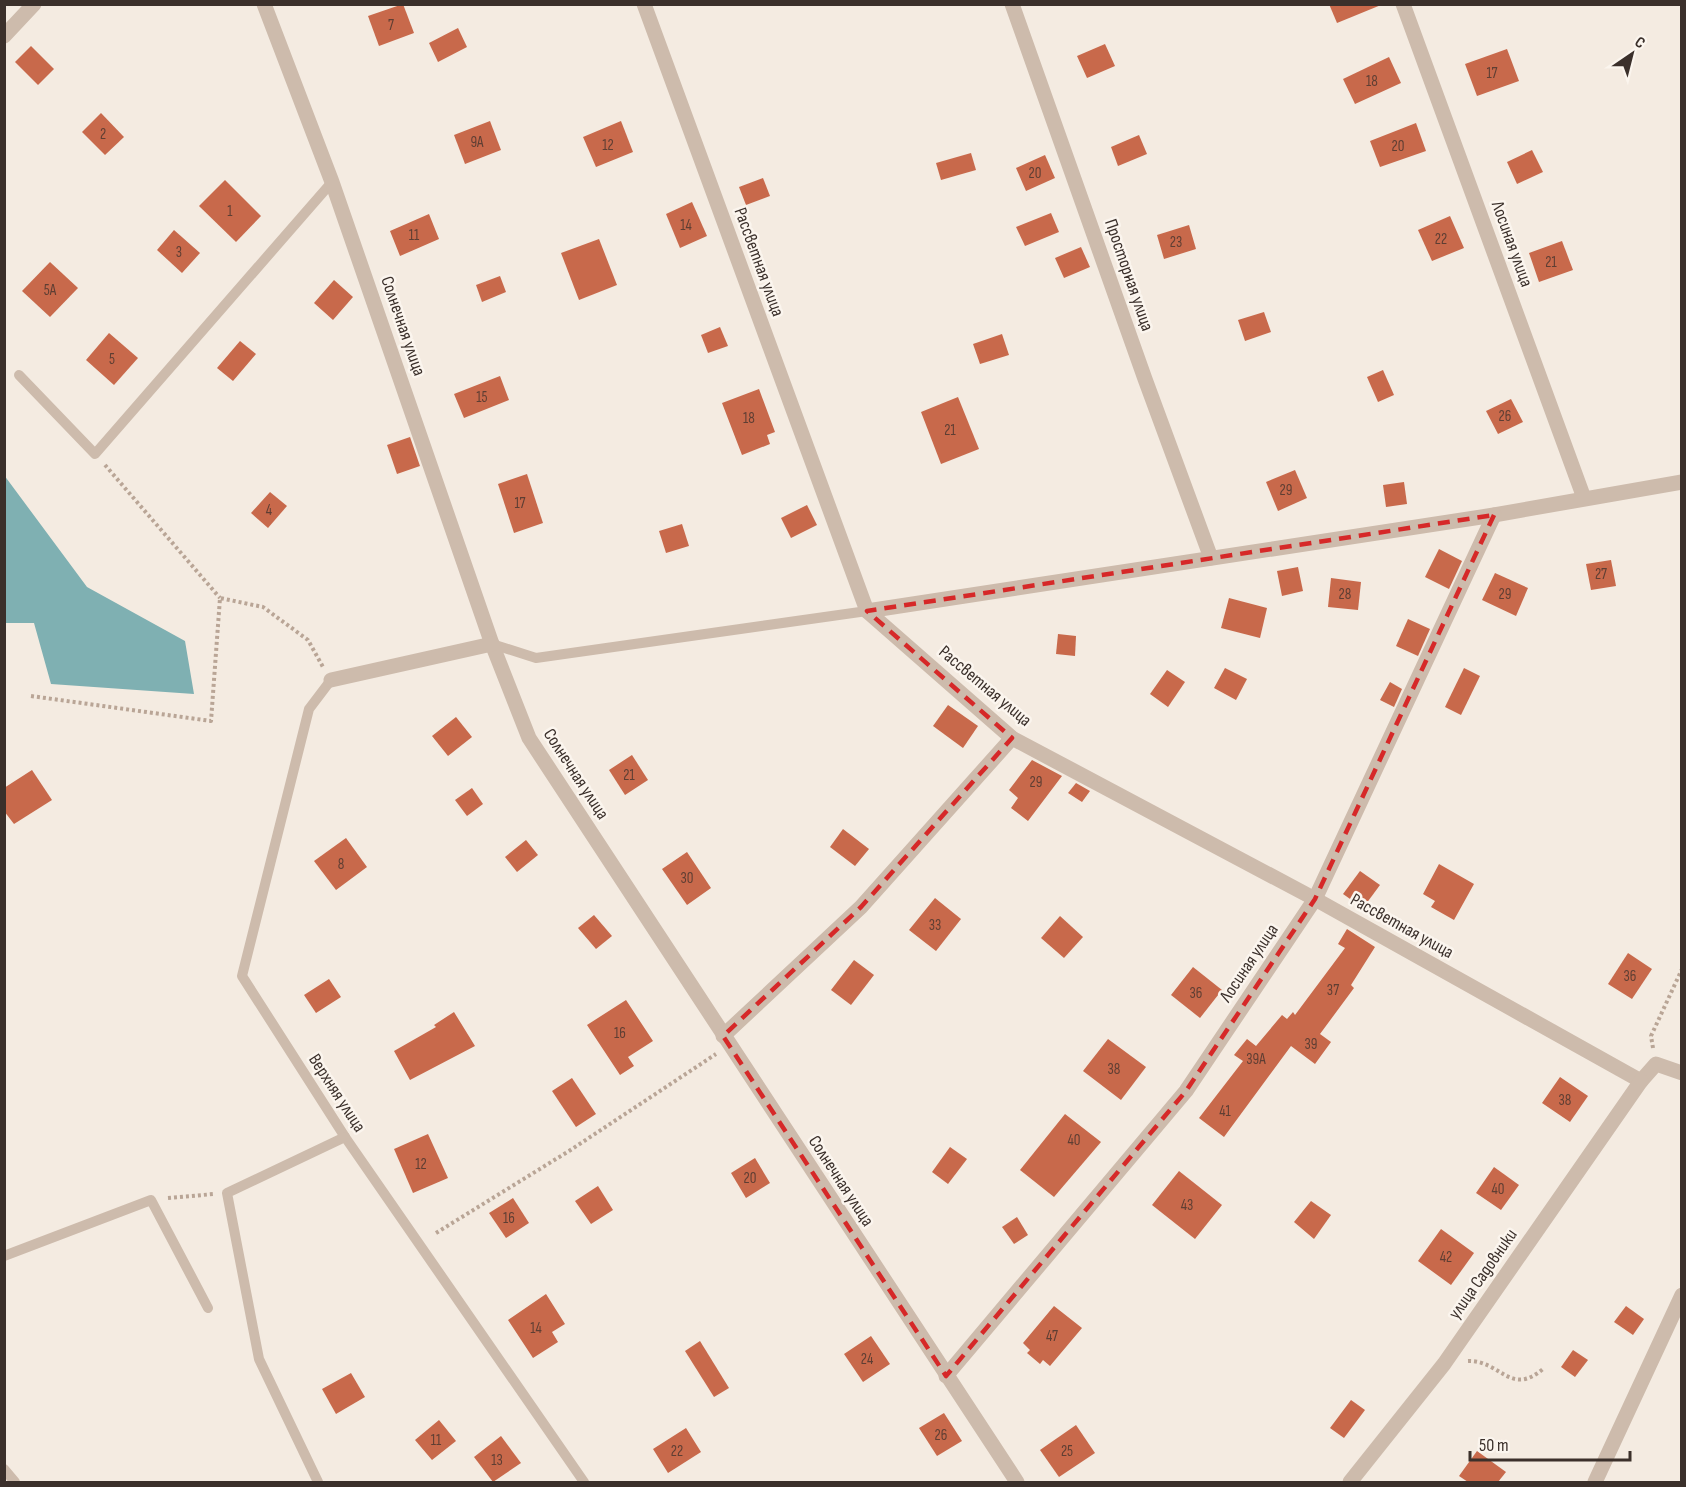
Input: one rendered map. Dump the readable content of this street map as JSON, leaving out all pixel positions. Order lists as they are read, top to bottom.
{
  "streets": {
    "street": [
      "Лосиная улица",
      "Рассветная улица",
      "Просторная улица",
      "Солнечная улица",
      "улица Садовники"
    ],
    "lane": ["Верхняя улица"]
  },
  "crossings": [
    ["Лосиная улица", "Рассветная улица"],
    ["Лосиная улица", "Солнечная улица"],
    ["Рассветная улица", "улица Садовники"]
  ],
  "house_numbers": [
    "7",
    "17",
    "18",
    "2",
    "9А",
    "12",
    "20",
    "20",
    "1",
    "14",
    "11",
    "22",
    "23",
    "3",
    "21",
    "5А",
    "5",
    "15",
    "26",
    "18",
    "21",
    "29",
    "17",
    "4",
    "27",
    "28",
    "29",
    "21",
    "29",
    "8",
    "30",
    "33",
    "36",
    "37",
    "36",
    "16",
    "39",
    "39А",
    "38",
    "38",
    "41",
    "40",
    "12",
    "20",
    "40",
    "43",
    "16",
    "42",
    "14",
    "47",
    "24",
    "26",
    "11",
    "22",
    "25",
    "13"
  ],
  "scale_bar": "50 m",
  "north": "top right"
}
